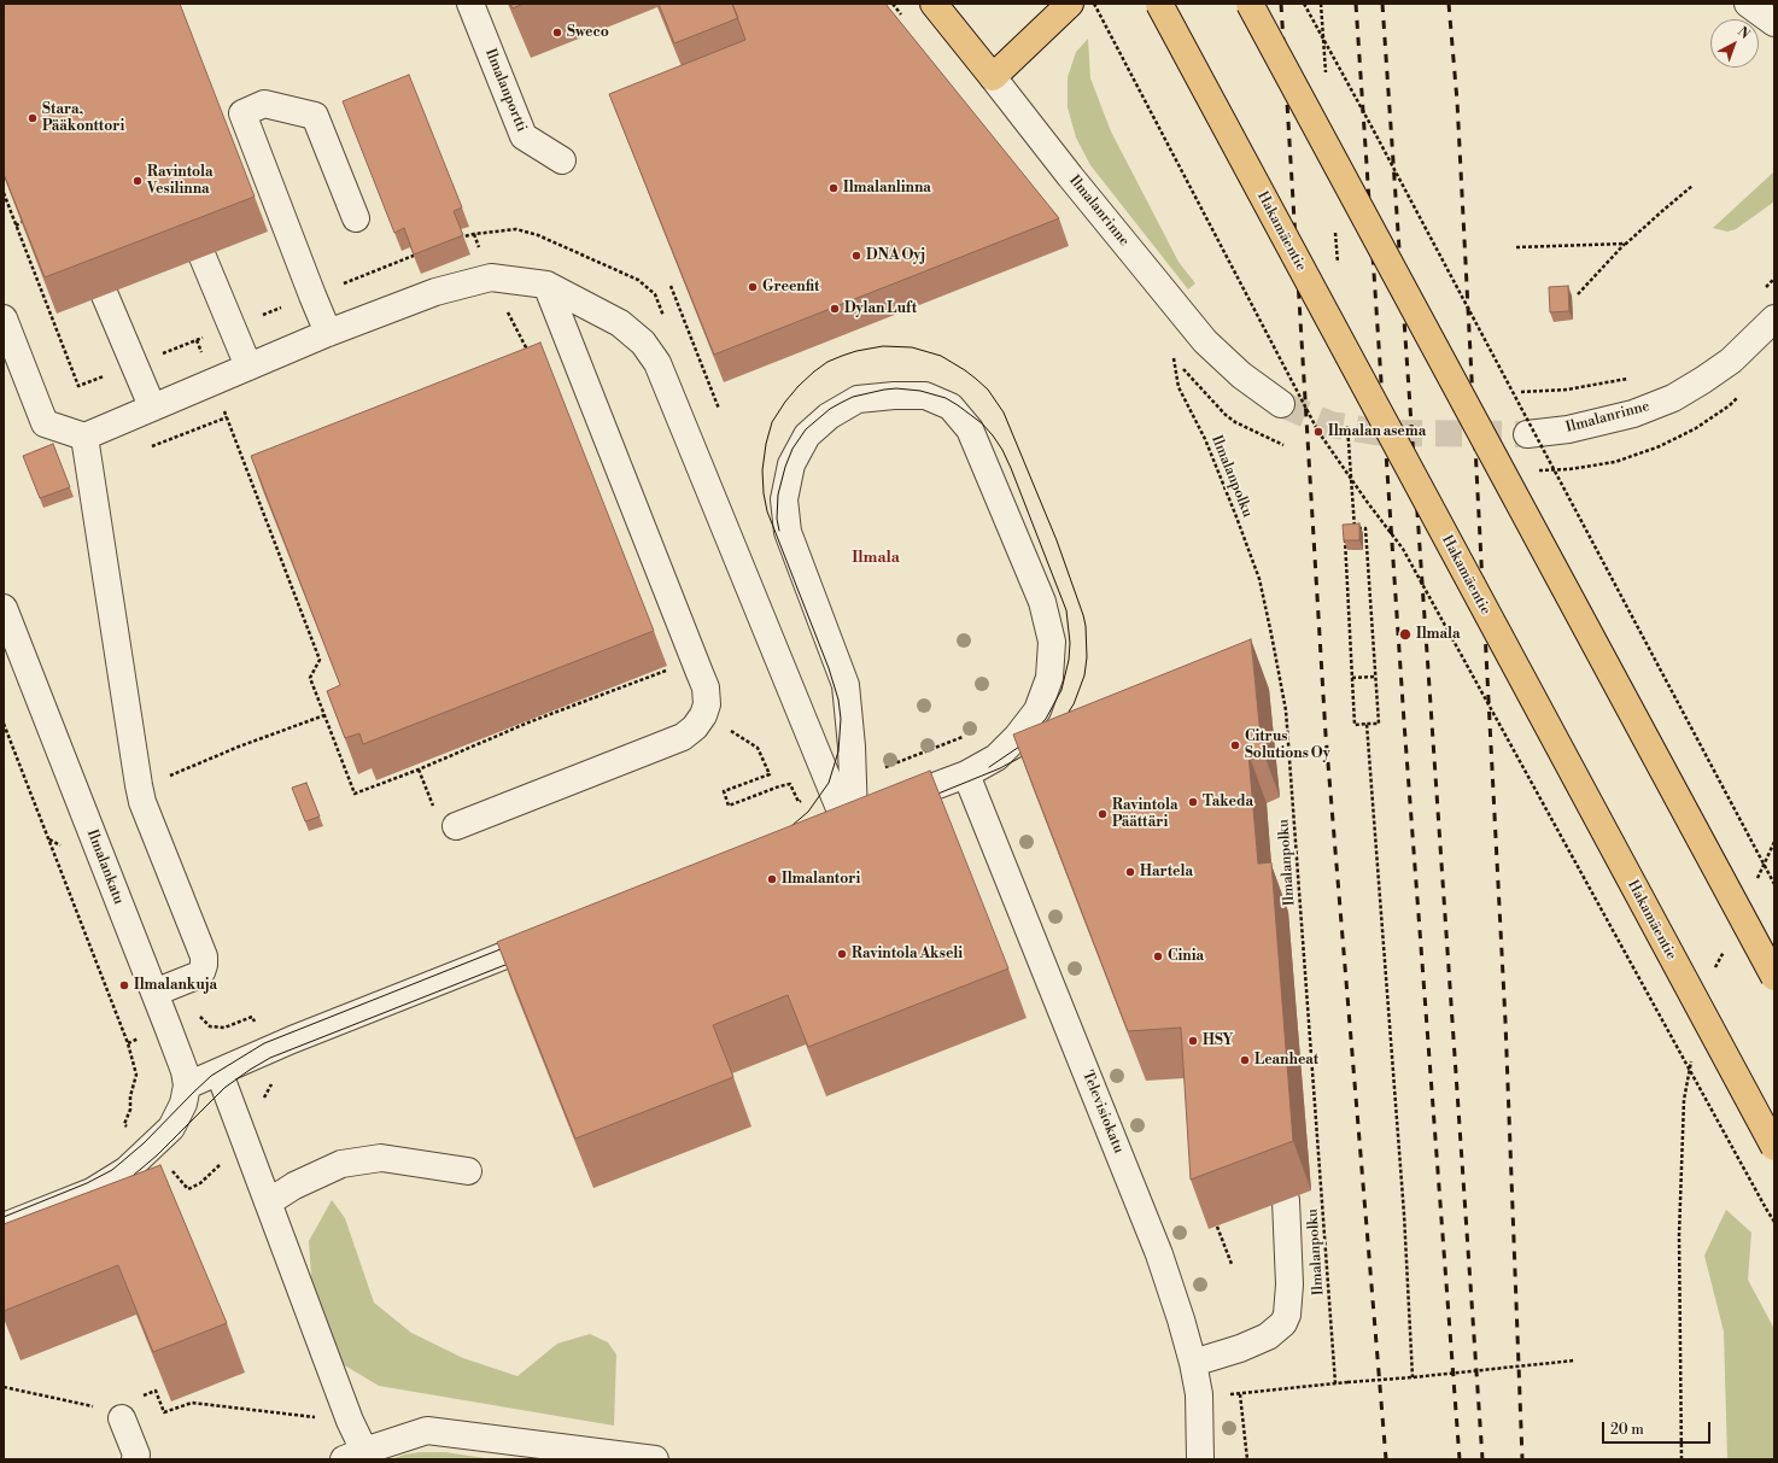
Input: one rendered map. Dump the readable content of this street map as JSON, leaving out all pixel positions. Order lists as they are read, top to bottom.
{
  "streets": {
    "main road": ["Ilmalanrinne", "Hakamäentie"],
    "street": ["Ilmalanportti", "Ilmalankatu", "Televisiokatu"],
    "path": ["Ilmalanpolku"]
  },
  "districts": ["Ilmala"],
  "places": [
    "Sweco",
    "Stara, Pääkonttori",
    "Ravintola Vesilinna",
    "Ilmalanlinna",
    "DNA Oyj",
    "Greenfit",
    "Dylan Luft",
    "Ilmalan asema",
    "Ilmala",
    "Citrus Solutions Oy",
    "Takeda",
    "Ravintola Päättäri",
    "Hartela",
    "Ilmalantori",
    "Ravintola Akseli",
    "Cinia",
    "Ilmalankuja",
    "HSY",
    "Leanheat"
  ],
  "scale_bar": "20 m",
  "north": "top right"
}
